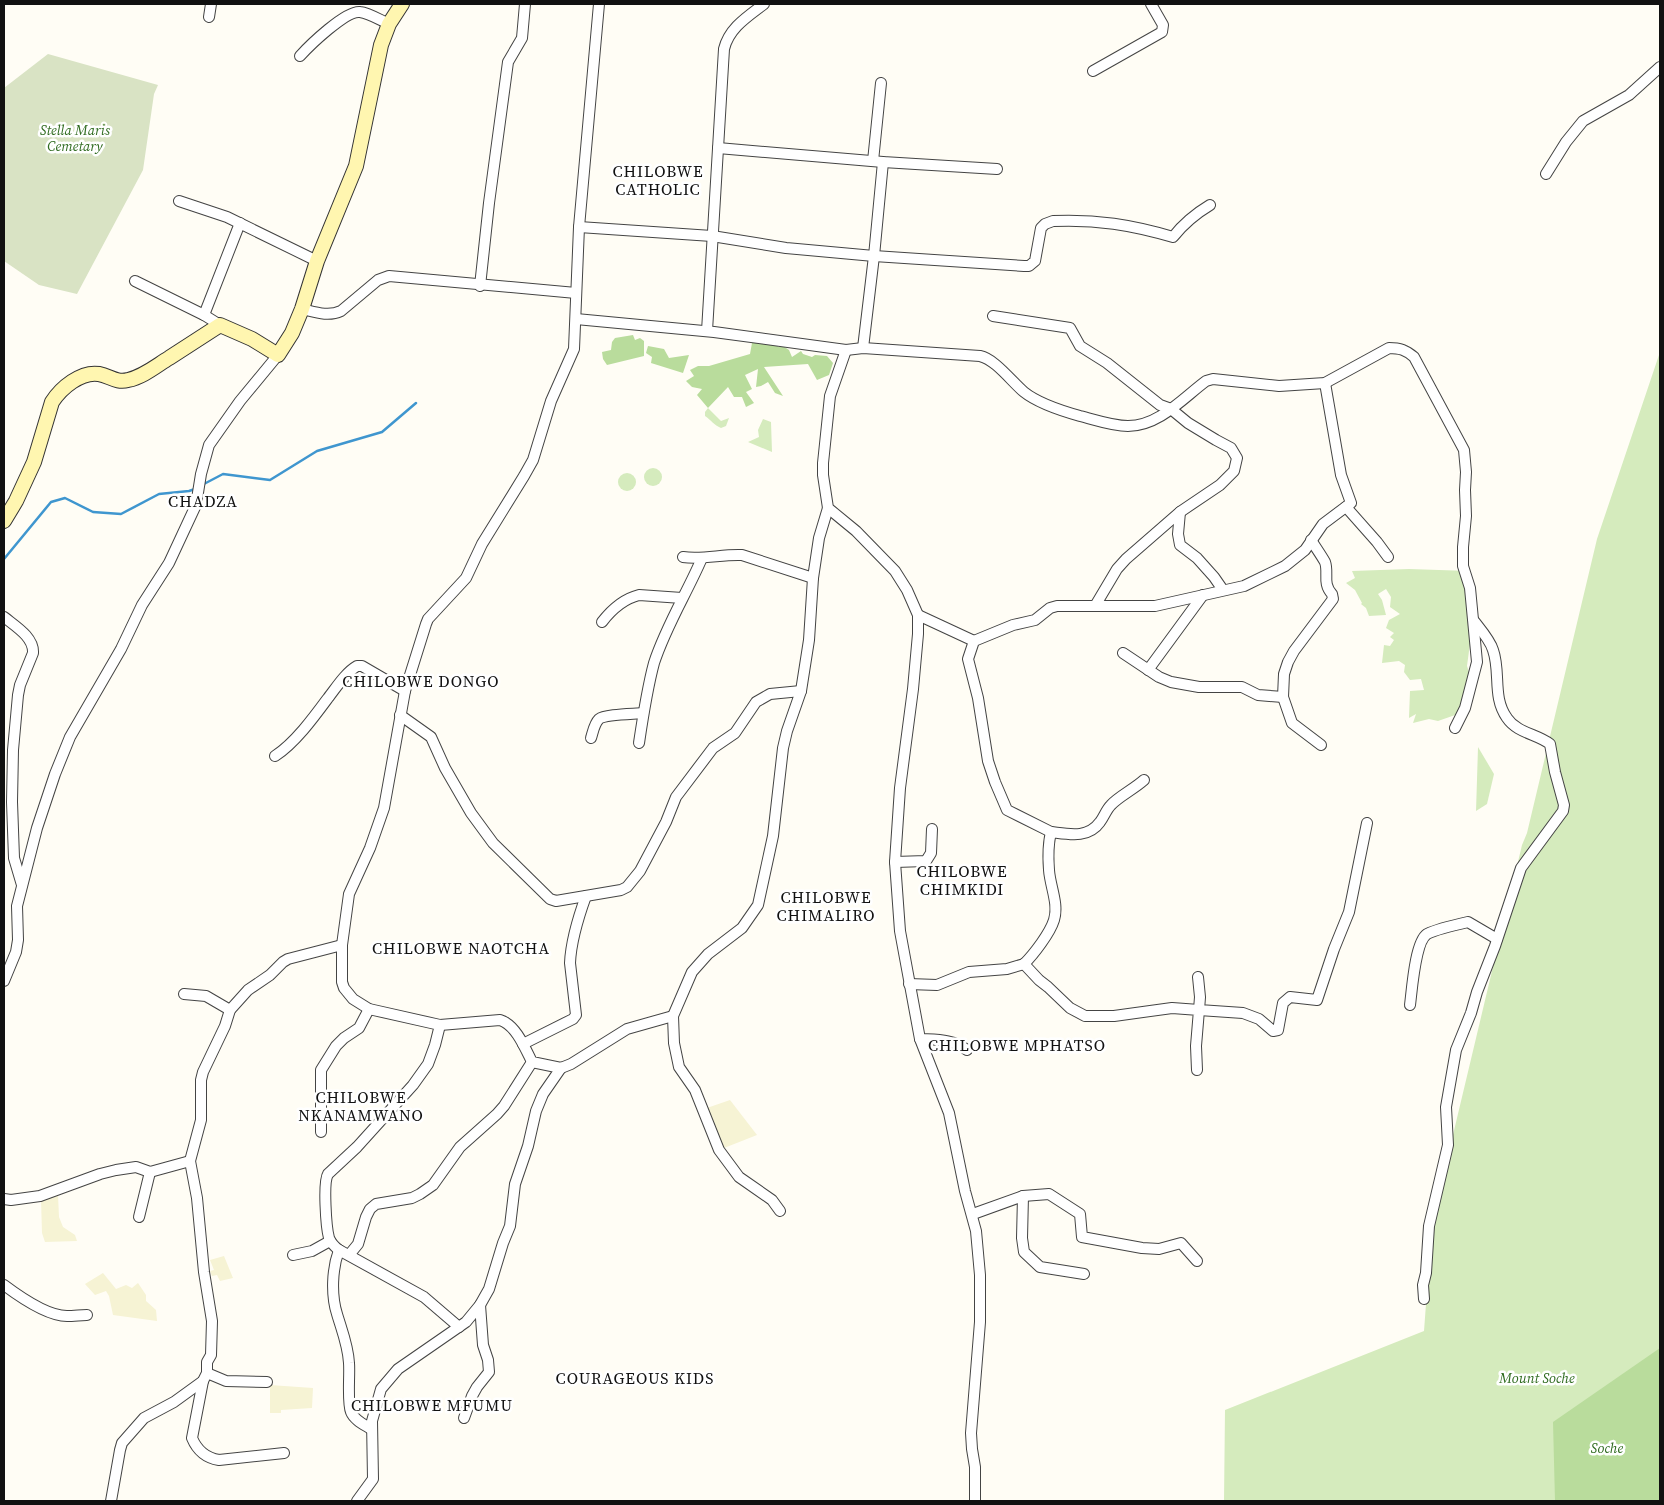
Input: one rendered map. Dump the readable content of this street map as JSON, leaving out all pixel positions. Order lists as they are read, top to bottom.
{
  "districts": [
    "CHILOBWE CATHOLIC",
    "CHADZA",
    "CHILOBWE DONGO",
    "CHILOBWE CHIMKIDI",
    "CHILOBWE CHIMALIRO",
    "CHILOBWE NAOTCHA",
    "CHILOBWE MPHATSO",
    "CHILOBWE NKANAMWANO",
    "COURAGEOUS KIDS",
    "CHILOBWE MFUMU"
  ],
  "parks": ["Stella Maris Cemetary", "Mount Soche", "Soche"]
}
